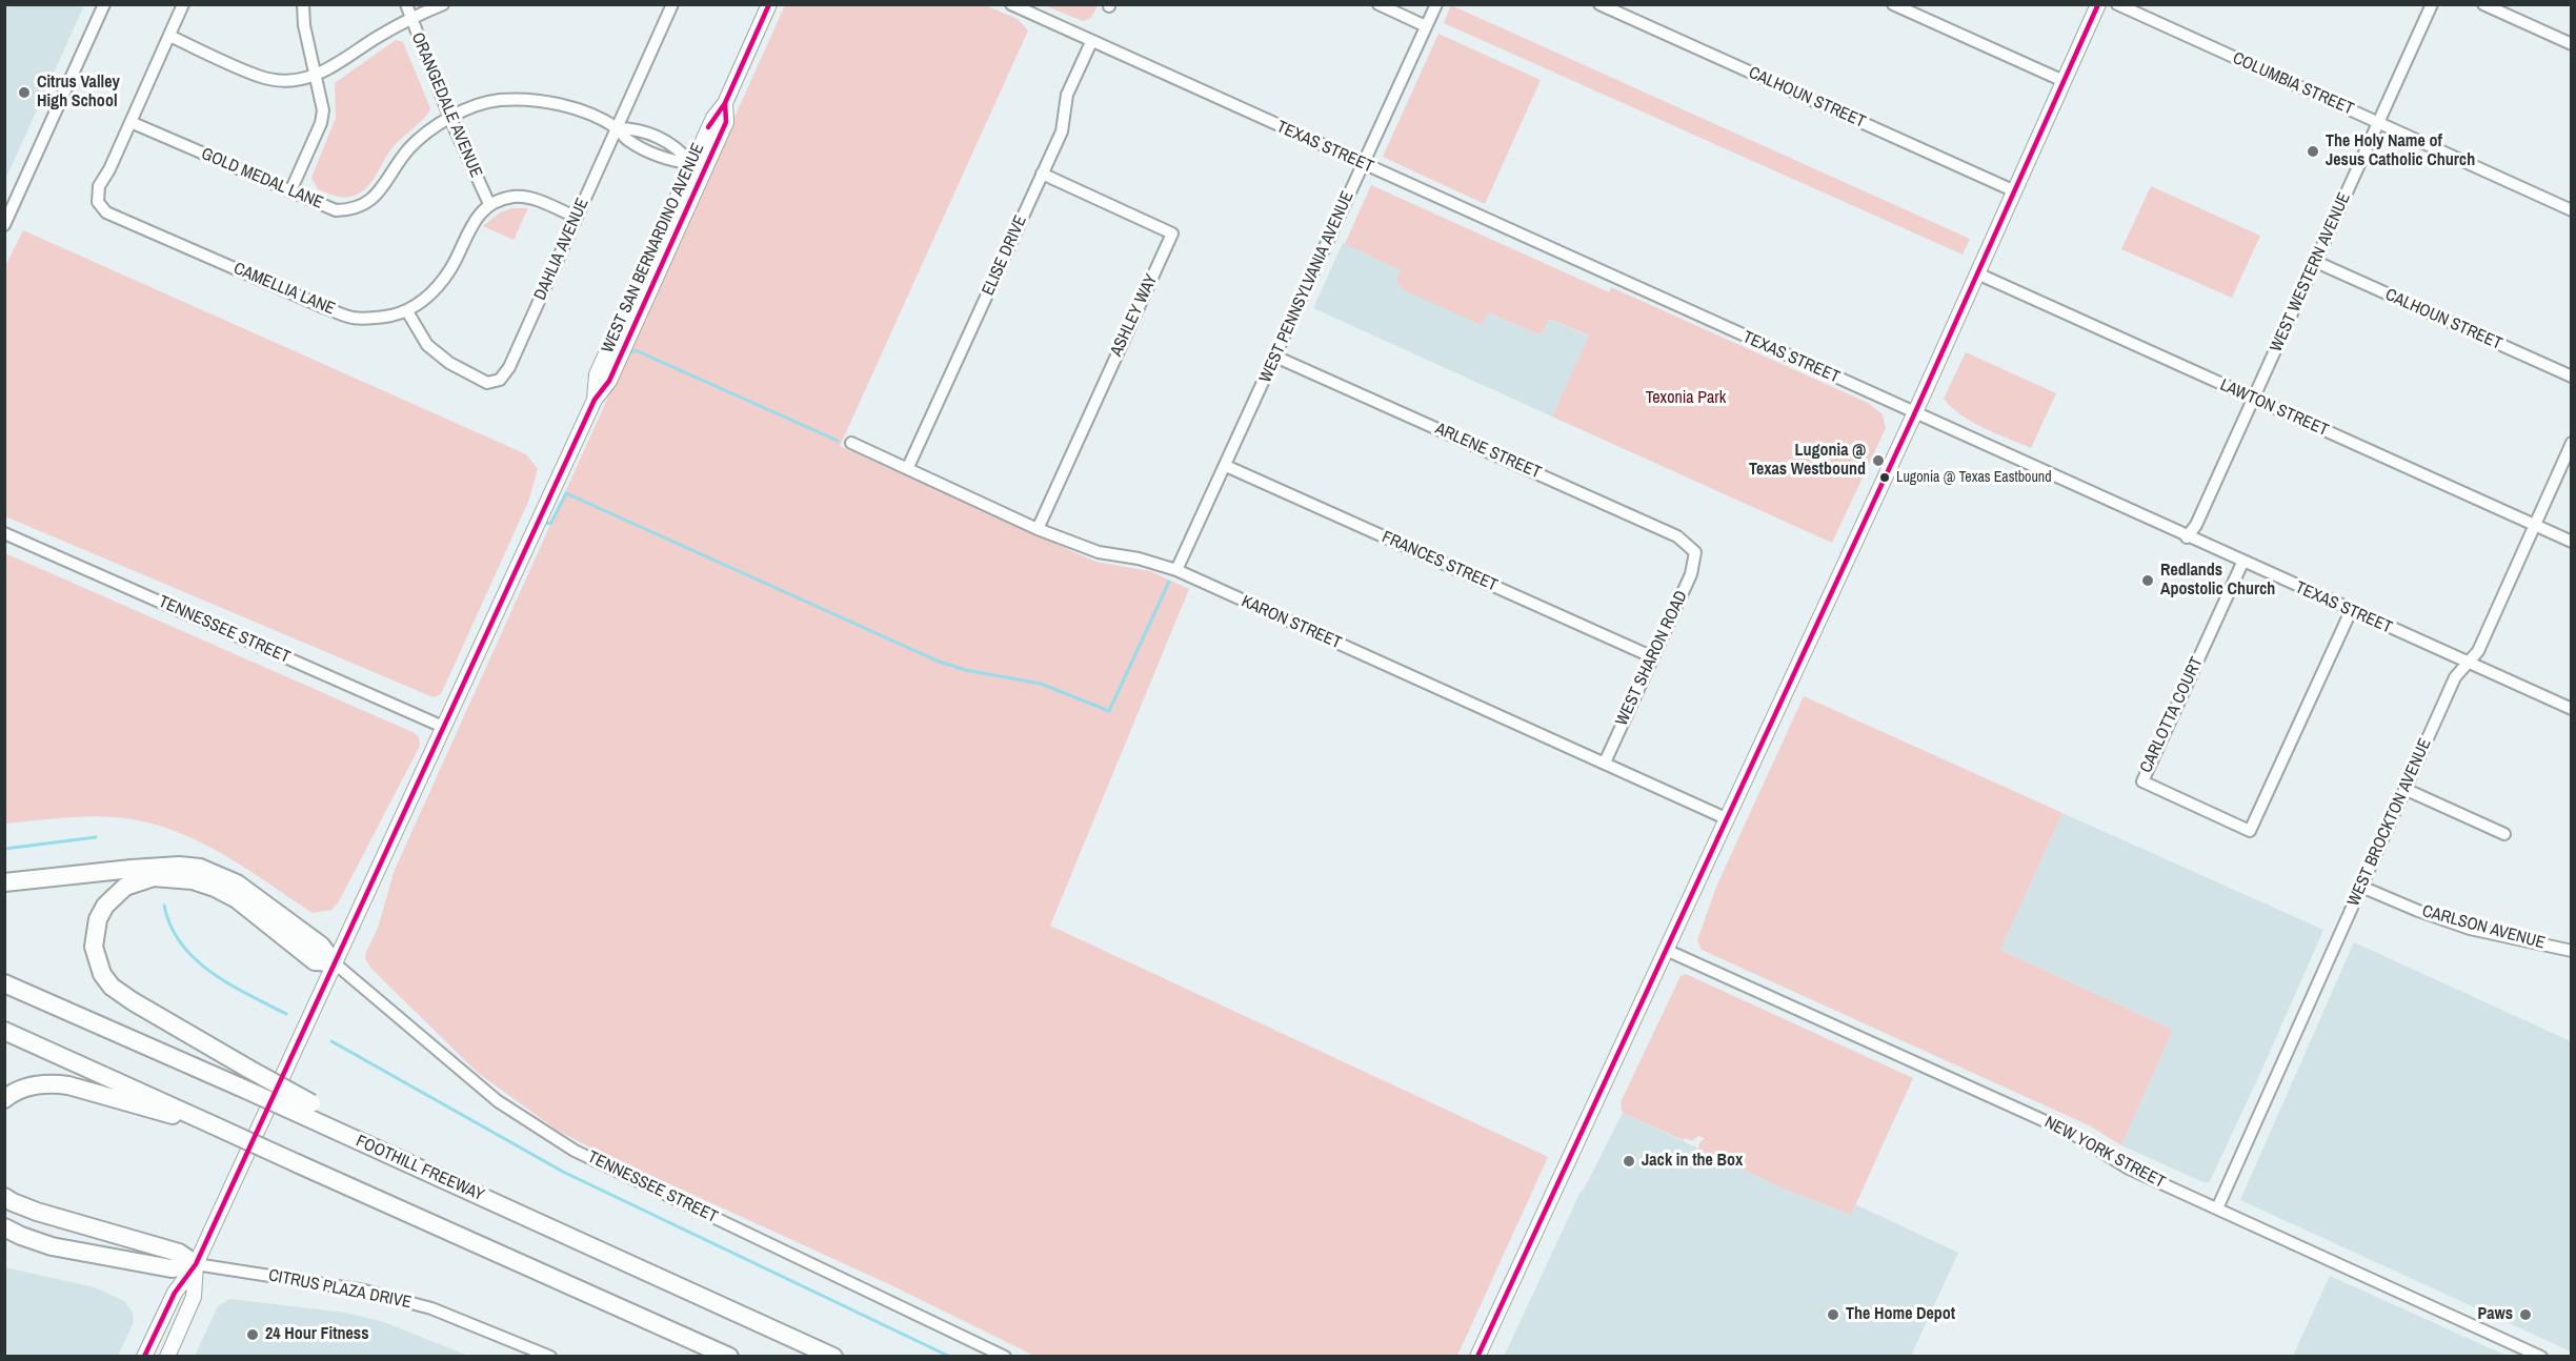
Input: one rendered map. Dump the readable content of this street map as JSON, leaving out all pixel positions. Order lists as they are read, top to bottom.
{
  "streets": {
    "highway": ["FOOTHILL FREEWAY"],
    "main road": ["WEST SAN BERNARDINO AVENUE"],
    "street": [
      "COLUMBIA STREET",
      "CALHOUN STREET",
      "ORANGEDALE AVENUE",
      "TEXAS STREET",
      "GOLD MEDAL LANE",
      "DAHLIA AVENUE",
      "ELISE DRIVE",
      "WEST WESTERN AVENUE",
      "WEST PENNSYLVANIA AVENUE",
      "CAMELLIA LANE",
      "ASHLEY WAY",
      "LAWTON STREET",
      "ARLENE STREET",
      "FRANCES STREET",
      "KARON STREET",
      "TENNESSEE STREET",
      "WEST SHARON ROAD",
      "CARLOTTA COURT",
      "WEST BROCKTON AVENUE",
      "CARLSON AVENUE",
      "NEW YORK STREET",
      "CITRUS PLAZA DRIVE"
    ]
  },
  "crossings": [
    ["COLUMBIA STREET", "WEST WESTERN AVENUE"],
    ["CALHOUN STREET", "WEST WESTERN AVENUE"],
    ["ORANGEDALE AVENUE", "GOLD MEDAL LANE"],
    ["ORANGEDALE AVENUE", "CAMELLIA LANE"],
    ["TEXAS STREET", "ELISE DRIVE"],
    ["TEXAS STREET", "WEST WESTERN AVENUE"],
    ["TEXAS STREET", "WEST PENNSYLVANIA AVENUE"],
    ["TEXAS STREET", "CARLOTTA COURT"],
    ["TEXAS STREET", "WEST BROCKTON AVENUE"],
    ["GOLD MEDAL LANE", "WEST SAN BERNARDINO AVENUE"],
    ["GOLD MEDAL LANE", "DAHLIA AVENUE"],
    ["GOLD MEDAL LANE", "CAMELLIA LANE"],
    ["WEST SAN BERNARDINO AVENUE", "TENNESSEE STREET"],
    ["WEST SAN BERNARDINO AVENUE", "CITRUS PLAZA DRIVE"],
    ["DAHLIA AVENUE", "CAMELLIA LANE"],
    ["ELISE DRIVE", "ASHLEY WAY"],
    ["ELISE DRIVE", "KARON STREET"],
    ["WEST WESTERN AVENUE", "LAWTON STREET"],
    ["WEST PENNSYLVANIA AVENUE", "ARLENE STREET"],
    ["WEST PENNSYLVANIA AVENUE", "FRANCES STREET"],
    ["WEST PENNSYLVANIA AVENUE", "KARON STREET"],
    ["ASHLEY WAY", "KARON STREET"],
    ["LAWTON STREET", "WEST BROCKTON AVENUE"],
    ["ARLENE STREET", "WEST SHARON ROAD"],
    ["FRANCES STREET", "WEST SHARON ROAD"],
    ["KARON STREET", "WEST SHARON ROAD"],
    ["WEST BROCKTON AVENUE", "CARLSON AVENUE"],
    ["WEST BROCKTON AVENUE", "NEW YORK STREET"]
  ],
  "parks": ["Texonia Park"],
  "places": [
    "Citrus Valley High School",
    "The Holy Name of Jesus Catholic Church",
    "Lugonia @ Texas Westbound",
    "Lugonia @ Texas Eastbound",
    "Redlands Apostolic Church",
    "Jack in the Box",
    "The Home Depot",
    "Paws",
    "24 Hour Fitness"
  ]
}
